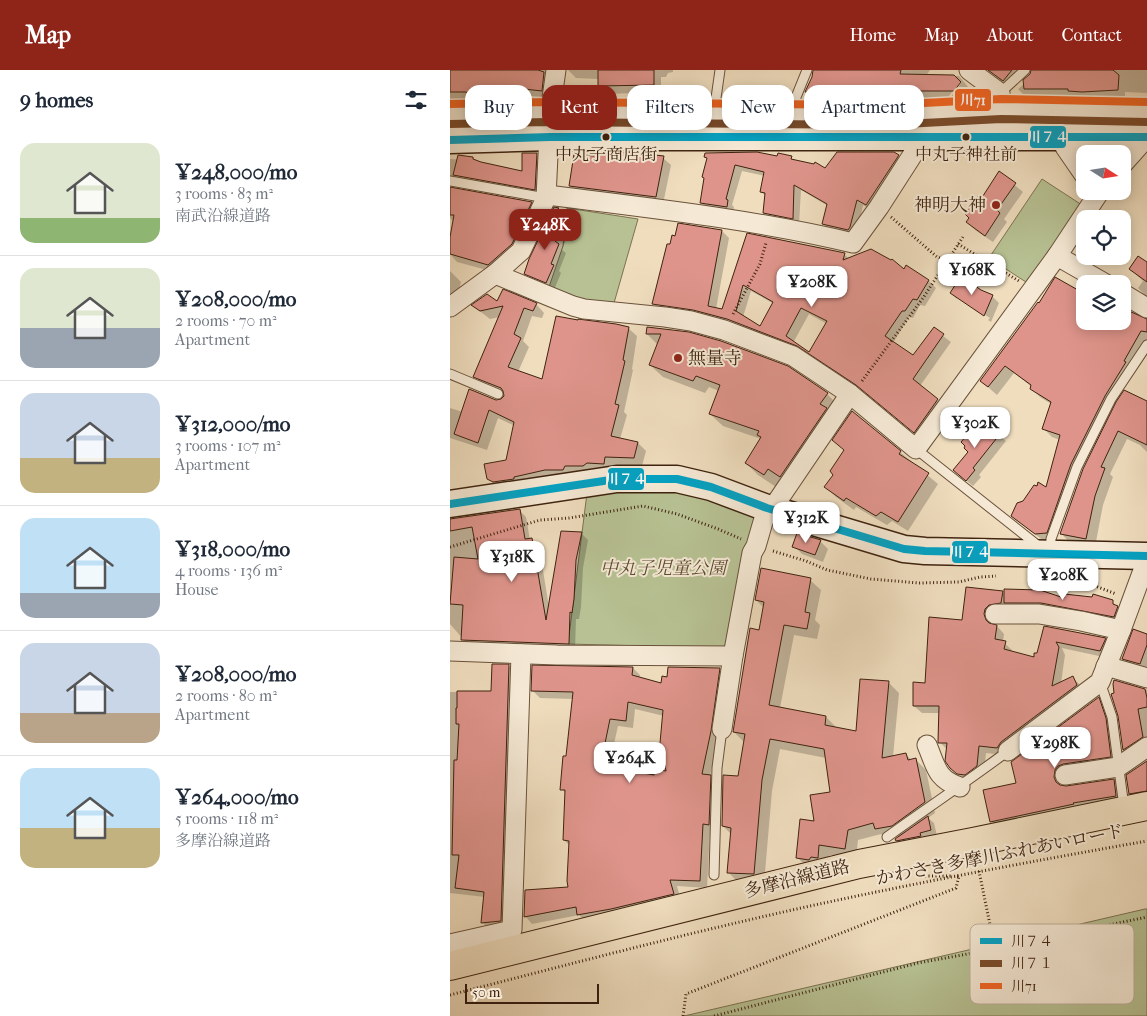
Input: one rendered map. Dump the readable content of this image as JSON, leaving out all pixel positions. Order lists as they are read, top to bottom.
{
  "streets": {
    "main road": ["多摩沿線道路"],
    "path": ["かわさき多摩川ふれあいロード"]
  },
  "parks": ["中丸子児童公園"],
  "places": [
    "中丸子商店街",
    "中丸子神社前",
    "神明大神",
    "無量寺"
  ],
  "lines": ["transit line 川71", "transit line 川７１", "transit line 川７４"],
  "legend": ["川７４", "川７１", "川71"],
  "scale_bar": "50 m",
  "north": "right",
  "page": {
    "header": "Map",
    "nav": [
      "Home",
      "Map",
      "About",
      "Contact"
    ],
    "heading": "9 homes",
    "chip": [
      "Buy",
      "Rent",
      "Filters",
      "New",
      "Apartment"
    ],
    "list": [
      {
        "name": "¥248,000/mo",
        "note": "3 rooms · 83 m² · 南武沿線道路"
      },
      {
        "name": "¥208,000/mo",
        "note": "2 rooms · 70 m² · Apartment"
      },
      {
        "name": "¥312,000/mo",
        "note": "3 rooms · 107 m² · Apartment"
      },
      {
        "name": "¥318,000/mo",
        "note": "4 rooms · 136 m² · House"
      },
      {
        "name": "¥208,000/mo",
        "note": "2 rooms · 80 m² · Apartment"
      },
      {
        "name": "¥264,000/mo",
        "note": "5 rooms · 118 m² · 多摩沿線道路"
      }
    ],
    "price": [
      "¥248K",
      "¥168K",
      "¥208K",
      "¥302K",
      "¥312K",
      "¥318K",
      "¥208K",
      "¥298K",
      "¥264K"
    ],
    "scale": "50 m"
  }
}
